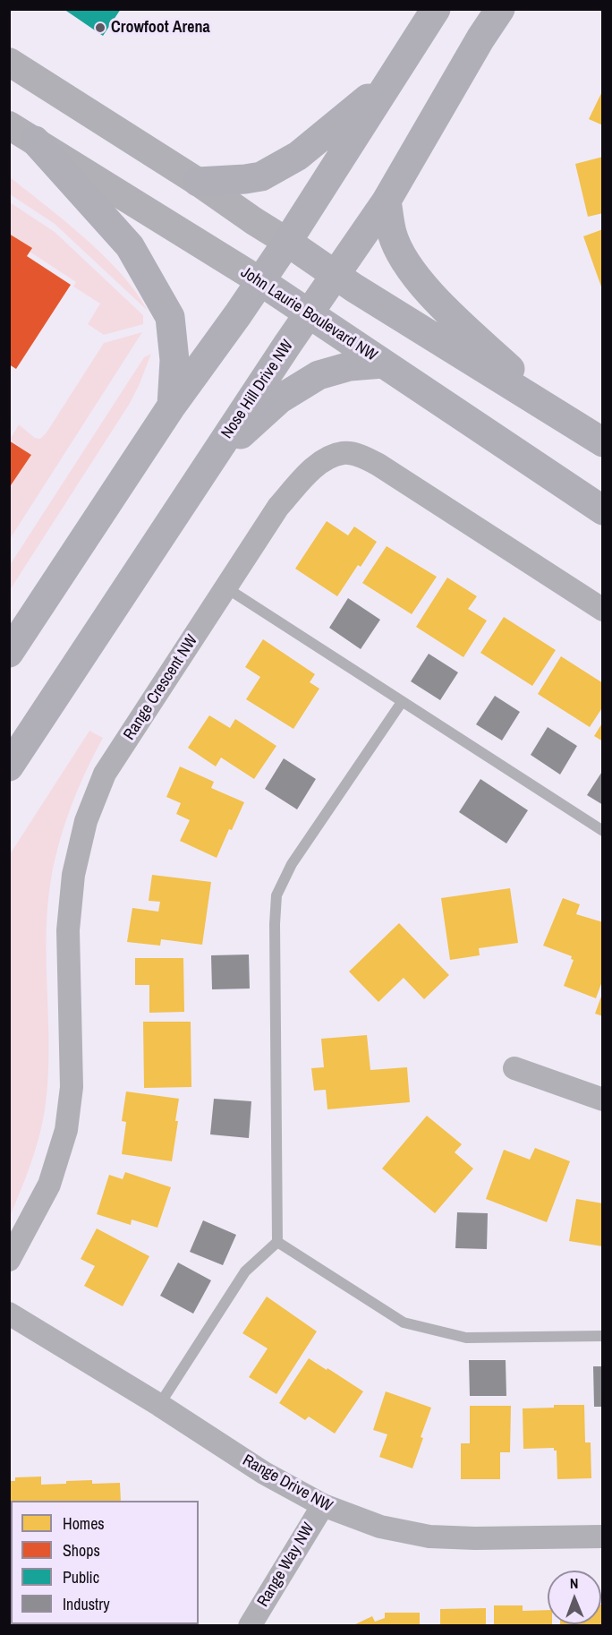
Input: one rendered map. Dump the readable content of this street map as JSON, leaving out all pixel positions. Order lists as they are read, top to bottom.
{
  "streets": {
    "main road": ["John Laurie Boulevard NW", "Nose Hill Drive NW"],
    "street": ["Range Crescent NW", "Range Drive NW", "Range Way NW"]
  },
  "crossings": [
    ["John Laurie Boulevard NW", "Nose Hill Drive NW"],
    ["Range Drive NW", "Range Way NW"]
  ],
  "places": ["Crowfoot Arena"],
  "legend": [
    "Homes",
    "Shops",
    "Public",
    "Industry"
  ],
  "north": "top"
}
